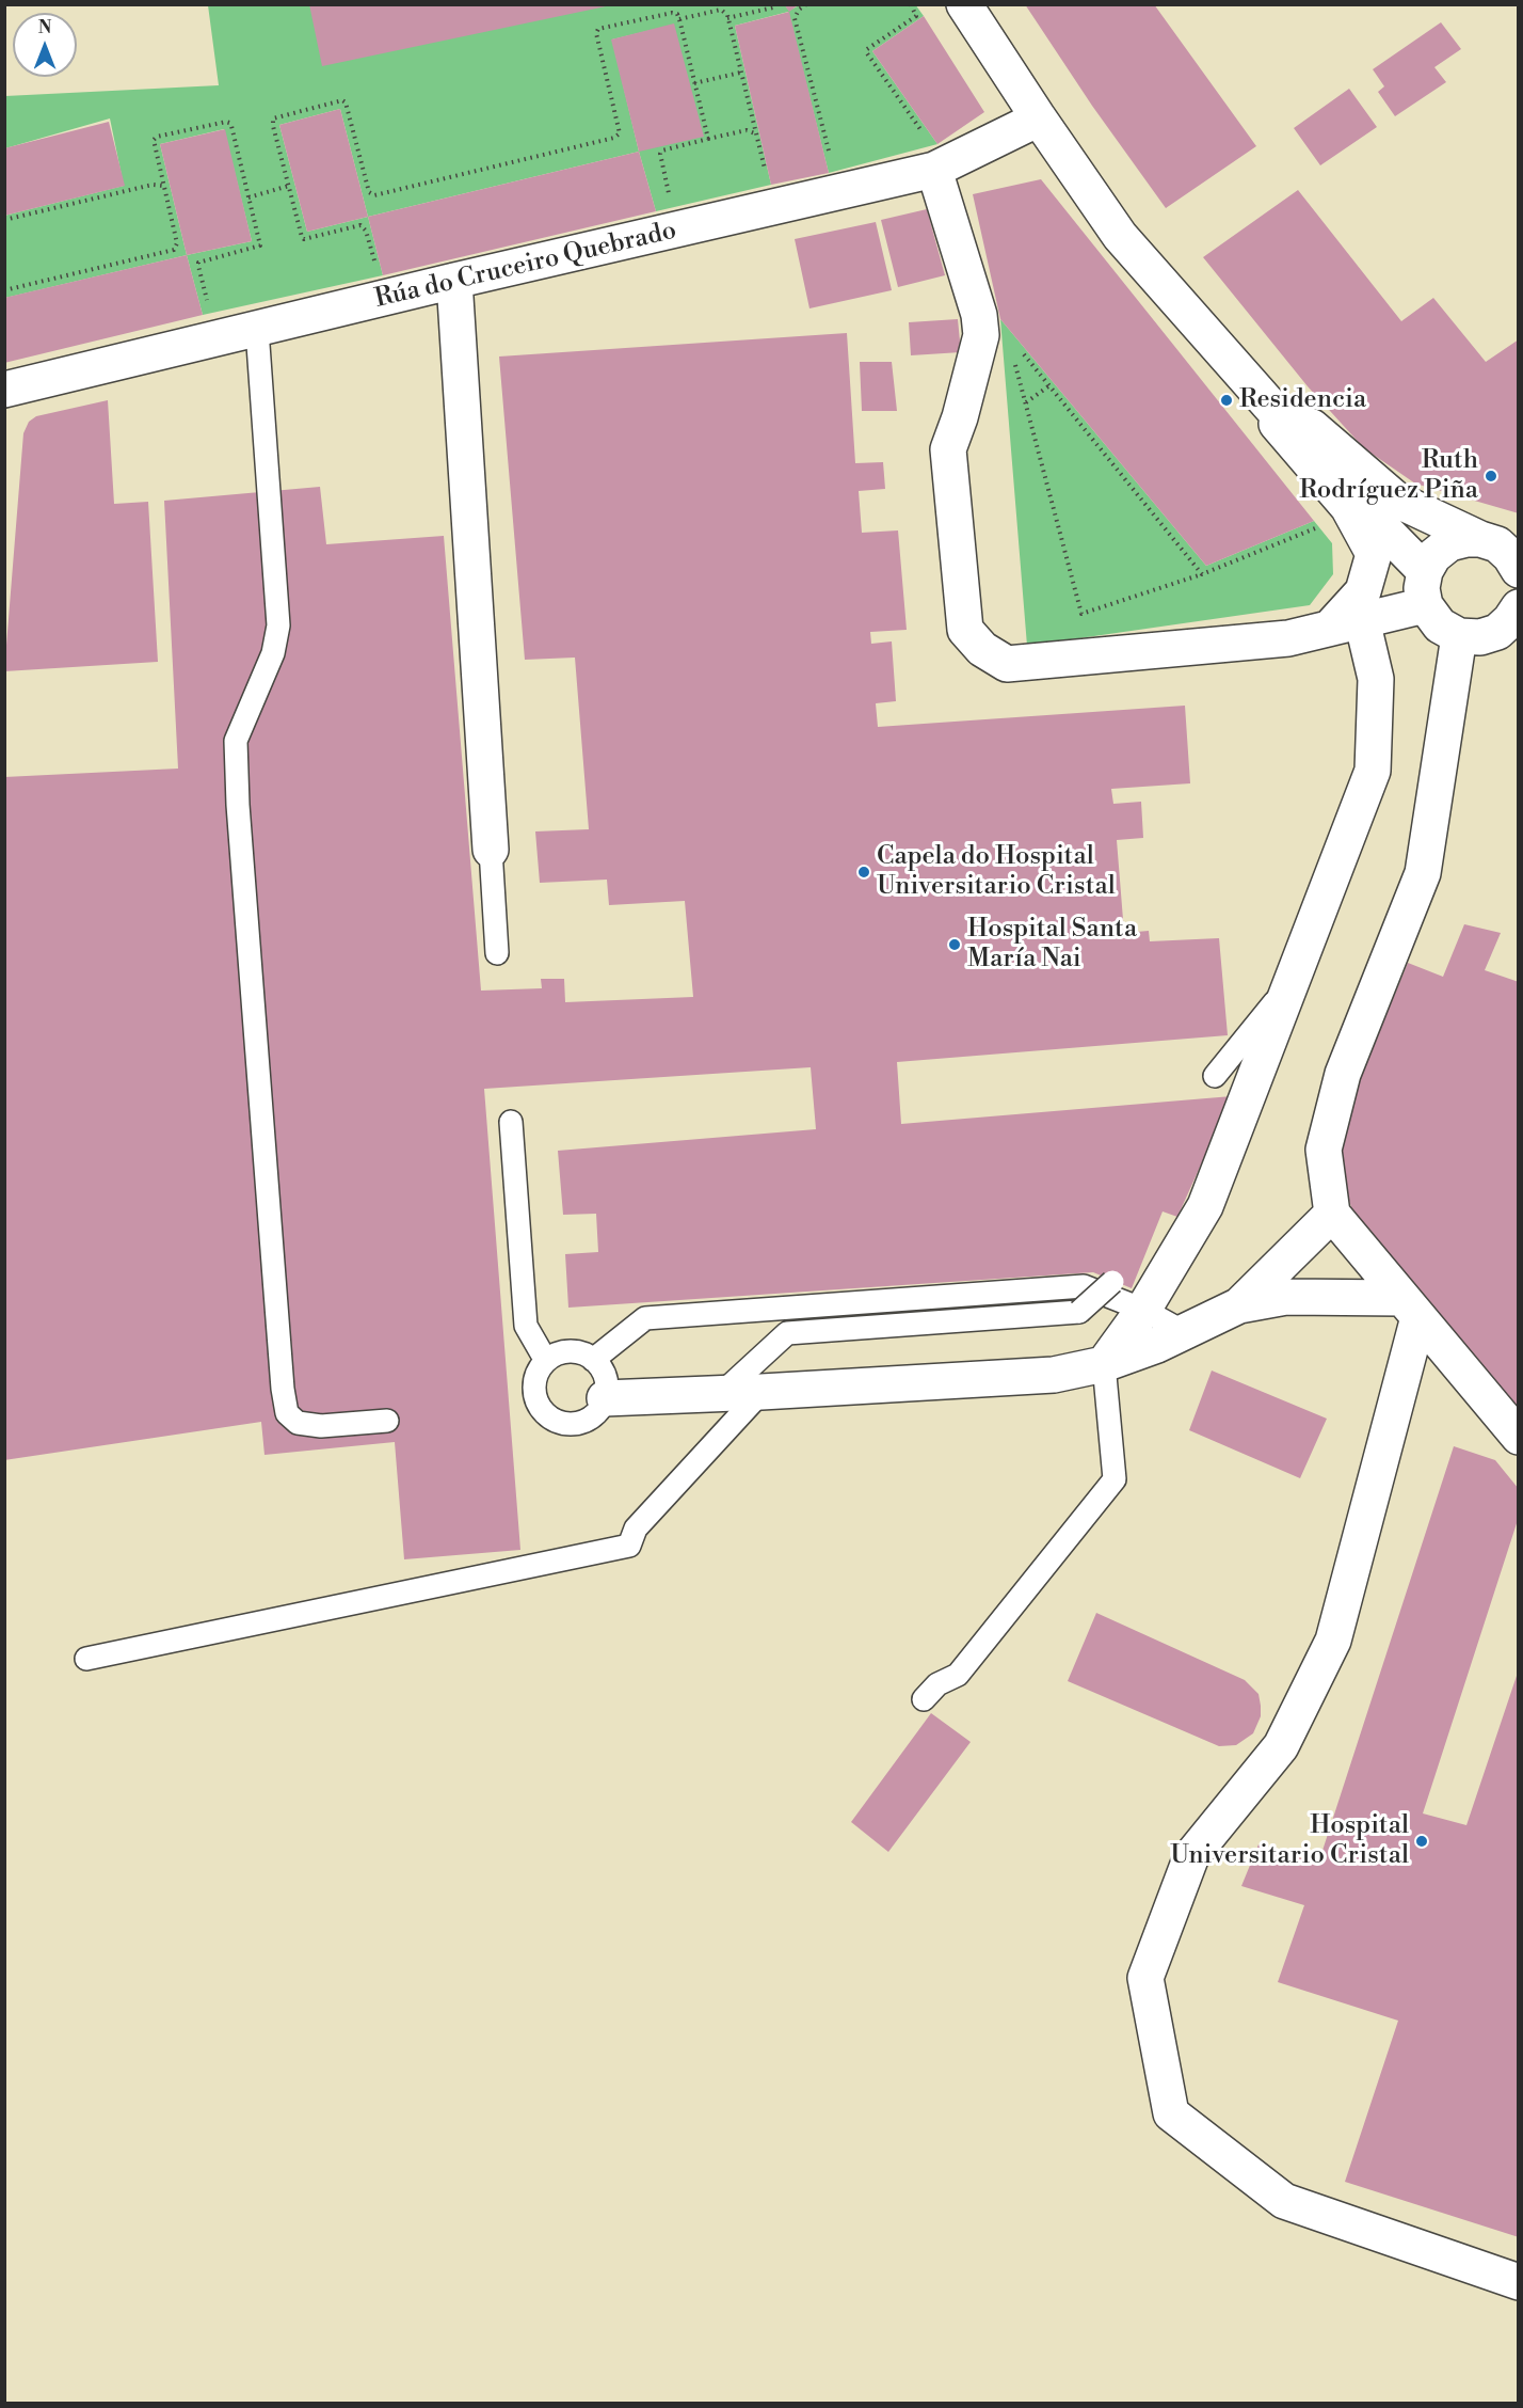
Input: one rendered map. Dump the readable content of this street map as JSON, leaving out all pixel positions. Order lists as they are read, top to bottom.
{
  "streets": {
    "street": ["Rúa do Cruceiro Quebrado"]
  },
  "places": [
    "Residencia",
    "Ruth Rodríguez Piña",
    "Capela do Hospital Universitario Cristal",
    "Hospital Santa María Nai",
    "Hospital Universitario Cristal"
  ],
  "north": "top"
}
